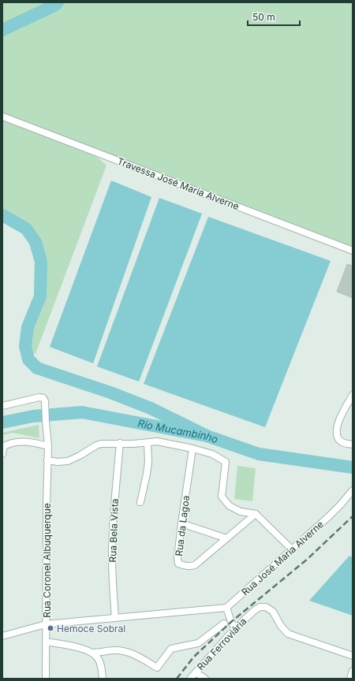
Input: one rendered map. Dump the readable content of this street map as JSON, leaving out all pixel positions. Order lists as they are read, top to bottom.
{
  "streets": {
    "street": [
      "Travessa José Maria Alverne",
      "Rua da Lagoa",
      "Rua Bela Vista",
      "Rua José Maria Alverne",
      "Rua Coronel Albuquerque",
      "Rua Ferroviária"
    ]
  },
  "water": ["Rio Mucambinho"],
  "places": ["Hemoce Sobral"],
  "scale_bar": "50 m"
}
